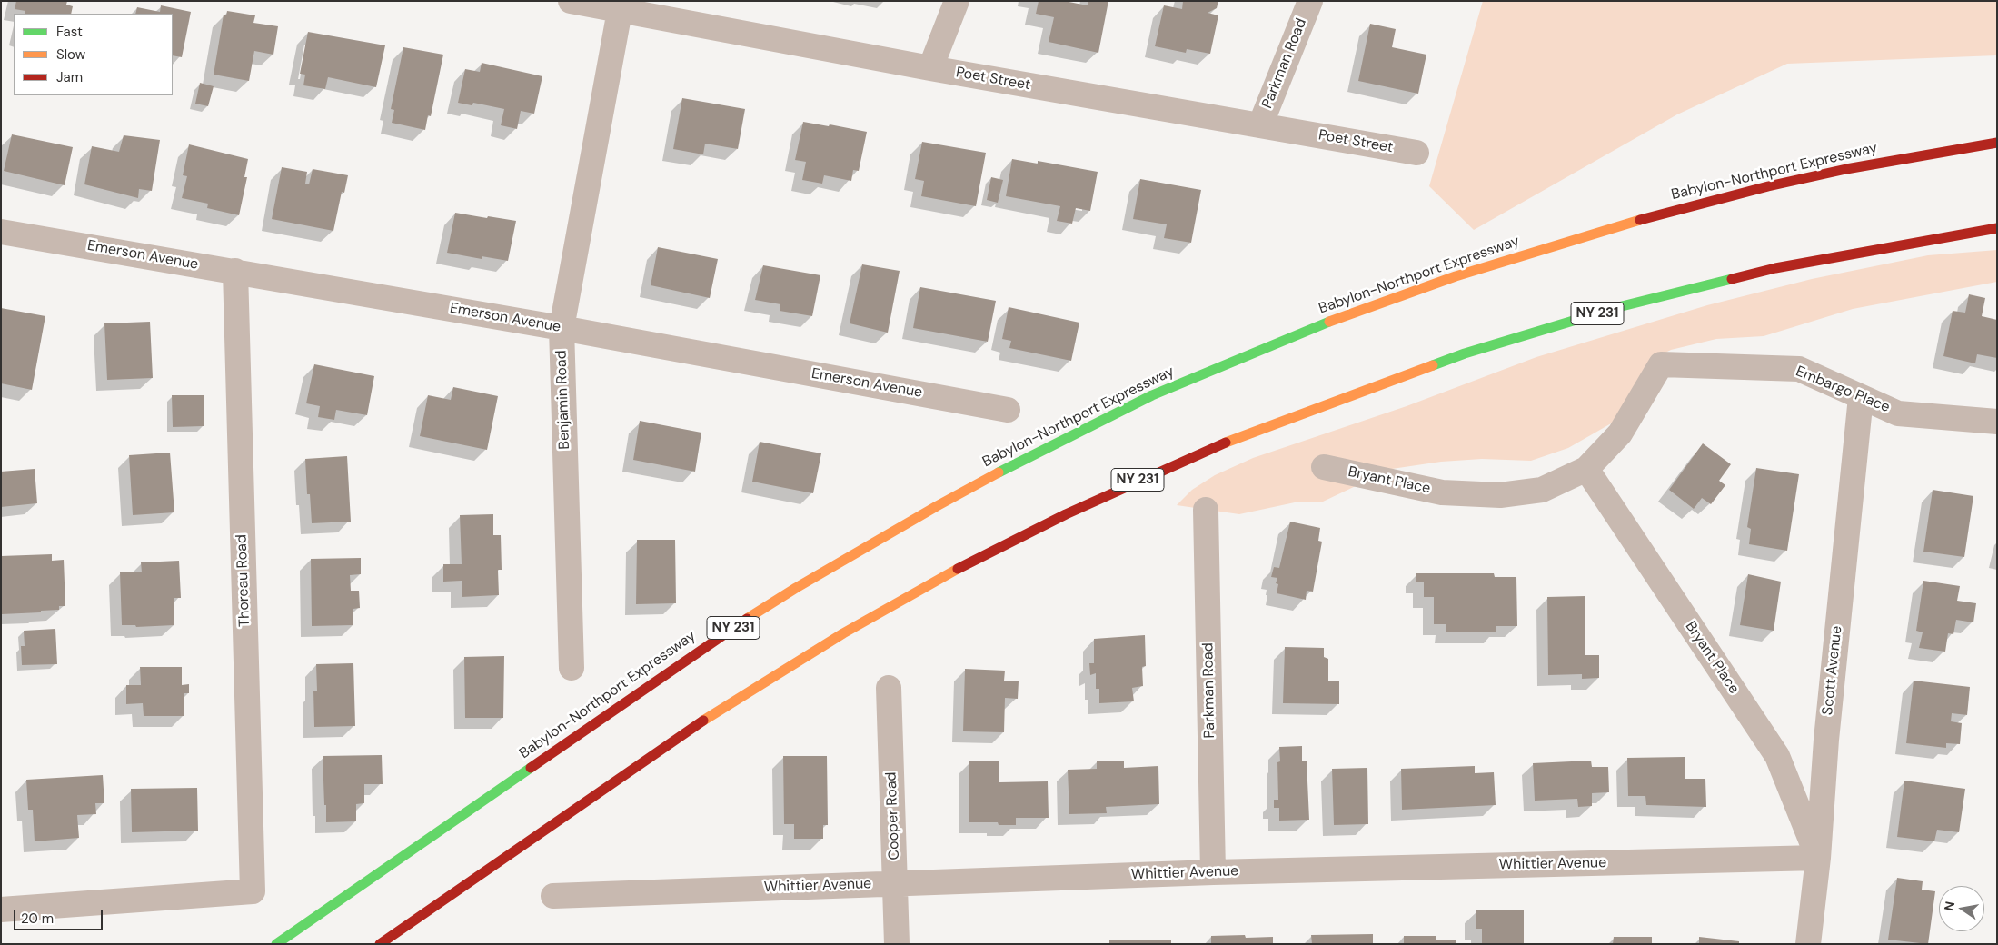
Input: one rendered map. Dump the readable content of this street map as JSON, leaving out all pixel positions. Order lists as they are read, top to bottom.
{
  "streets": {
    "main road": ["Babylon-Northport Expressway", "NY 231"],
    "street": [
      "Parkman Road",
      "Poet Street",
      "Emerson Avenue",
      "Embargo Place",
      "Benjamin Road",
      "Bryant Place",
      "Thoreau Road",
      "Scott Avenue",
      "Cooper Road",
      "Whittier Avenue"
    ]
  },
  "crossings": [
    ["Parkman Road", "Poet Street"],
    ["Parkman Road", "Whittier Avenue"],
    ["Poet Street", "Benjamin Road"],
    ["Emerson Avenue", "Benjamin Road"],
    ["Emerson Avenue", "Thoreau Road"],
    ["Embargo Place", "Bryant Place"],
    ["Embargo Place", "Scott Avenue"],
    ["Bryant Place", "Scott Avenue"],
    ["Bryant Place", "Whittier Avenue"],
    ["Scott Avenue", "Whittier Avenue"],
    ["Cooper Road", "Whittier Avenue"]
  ],
  "legend": ["Fast", "Slow", "Jam"],
  "scale_bar": "20 m",
  "north": "left"
}
